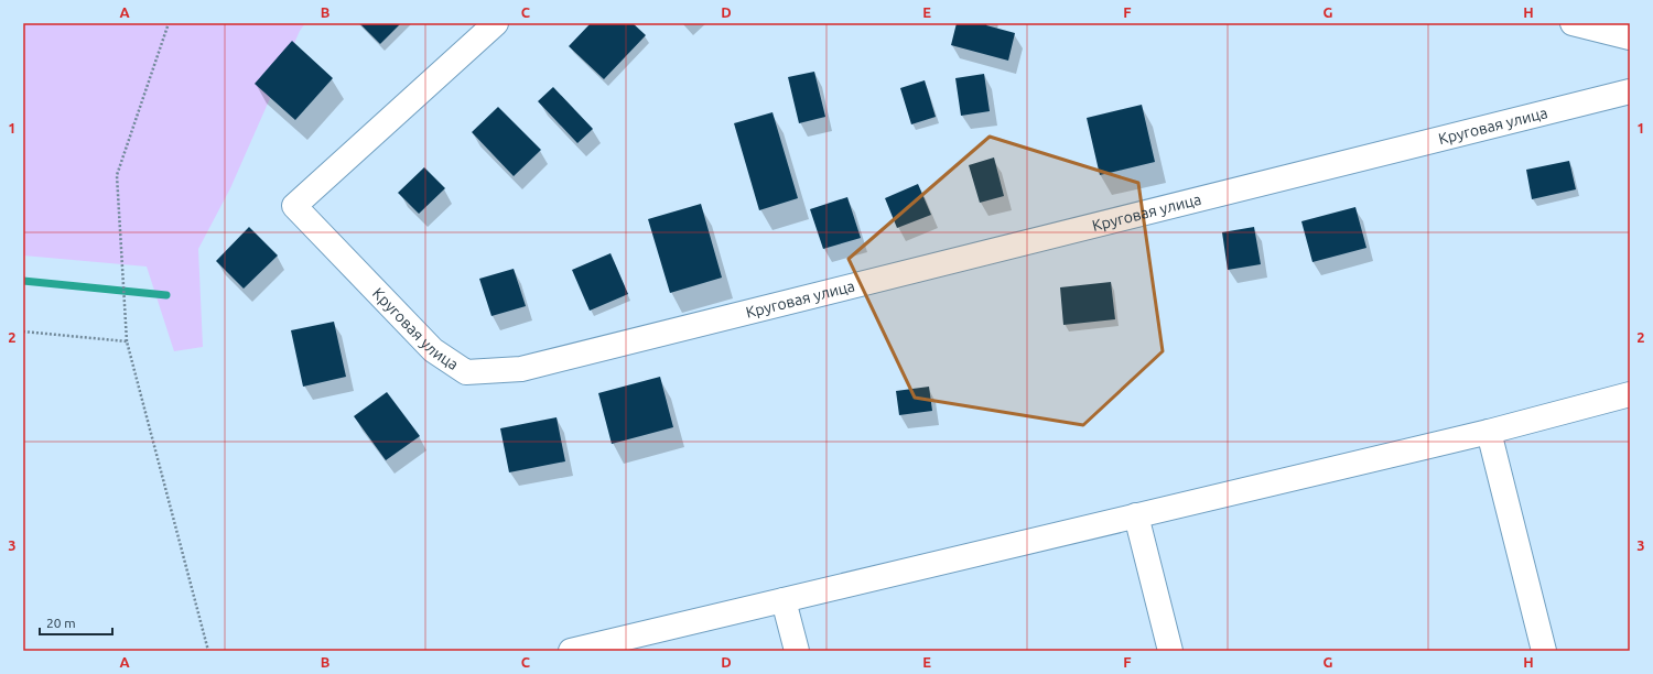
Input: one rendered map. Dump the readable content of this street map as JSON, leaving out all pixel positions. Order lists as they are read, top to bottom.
{
  "streets": {
    "street": ["Круговая улица"]
  },
  "scale_bar": "20 m",
  "grid": {
    "columns": [
      "A",
      "B",
      "C",
      "D",
      "E",
      "F",
      "G",
      "H"
    ],
    "rows": ["1", "2", "3"]
  }
}
